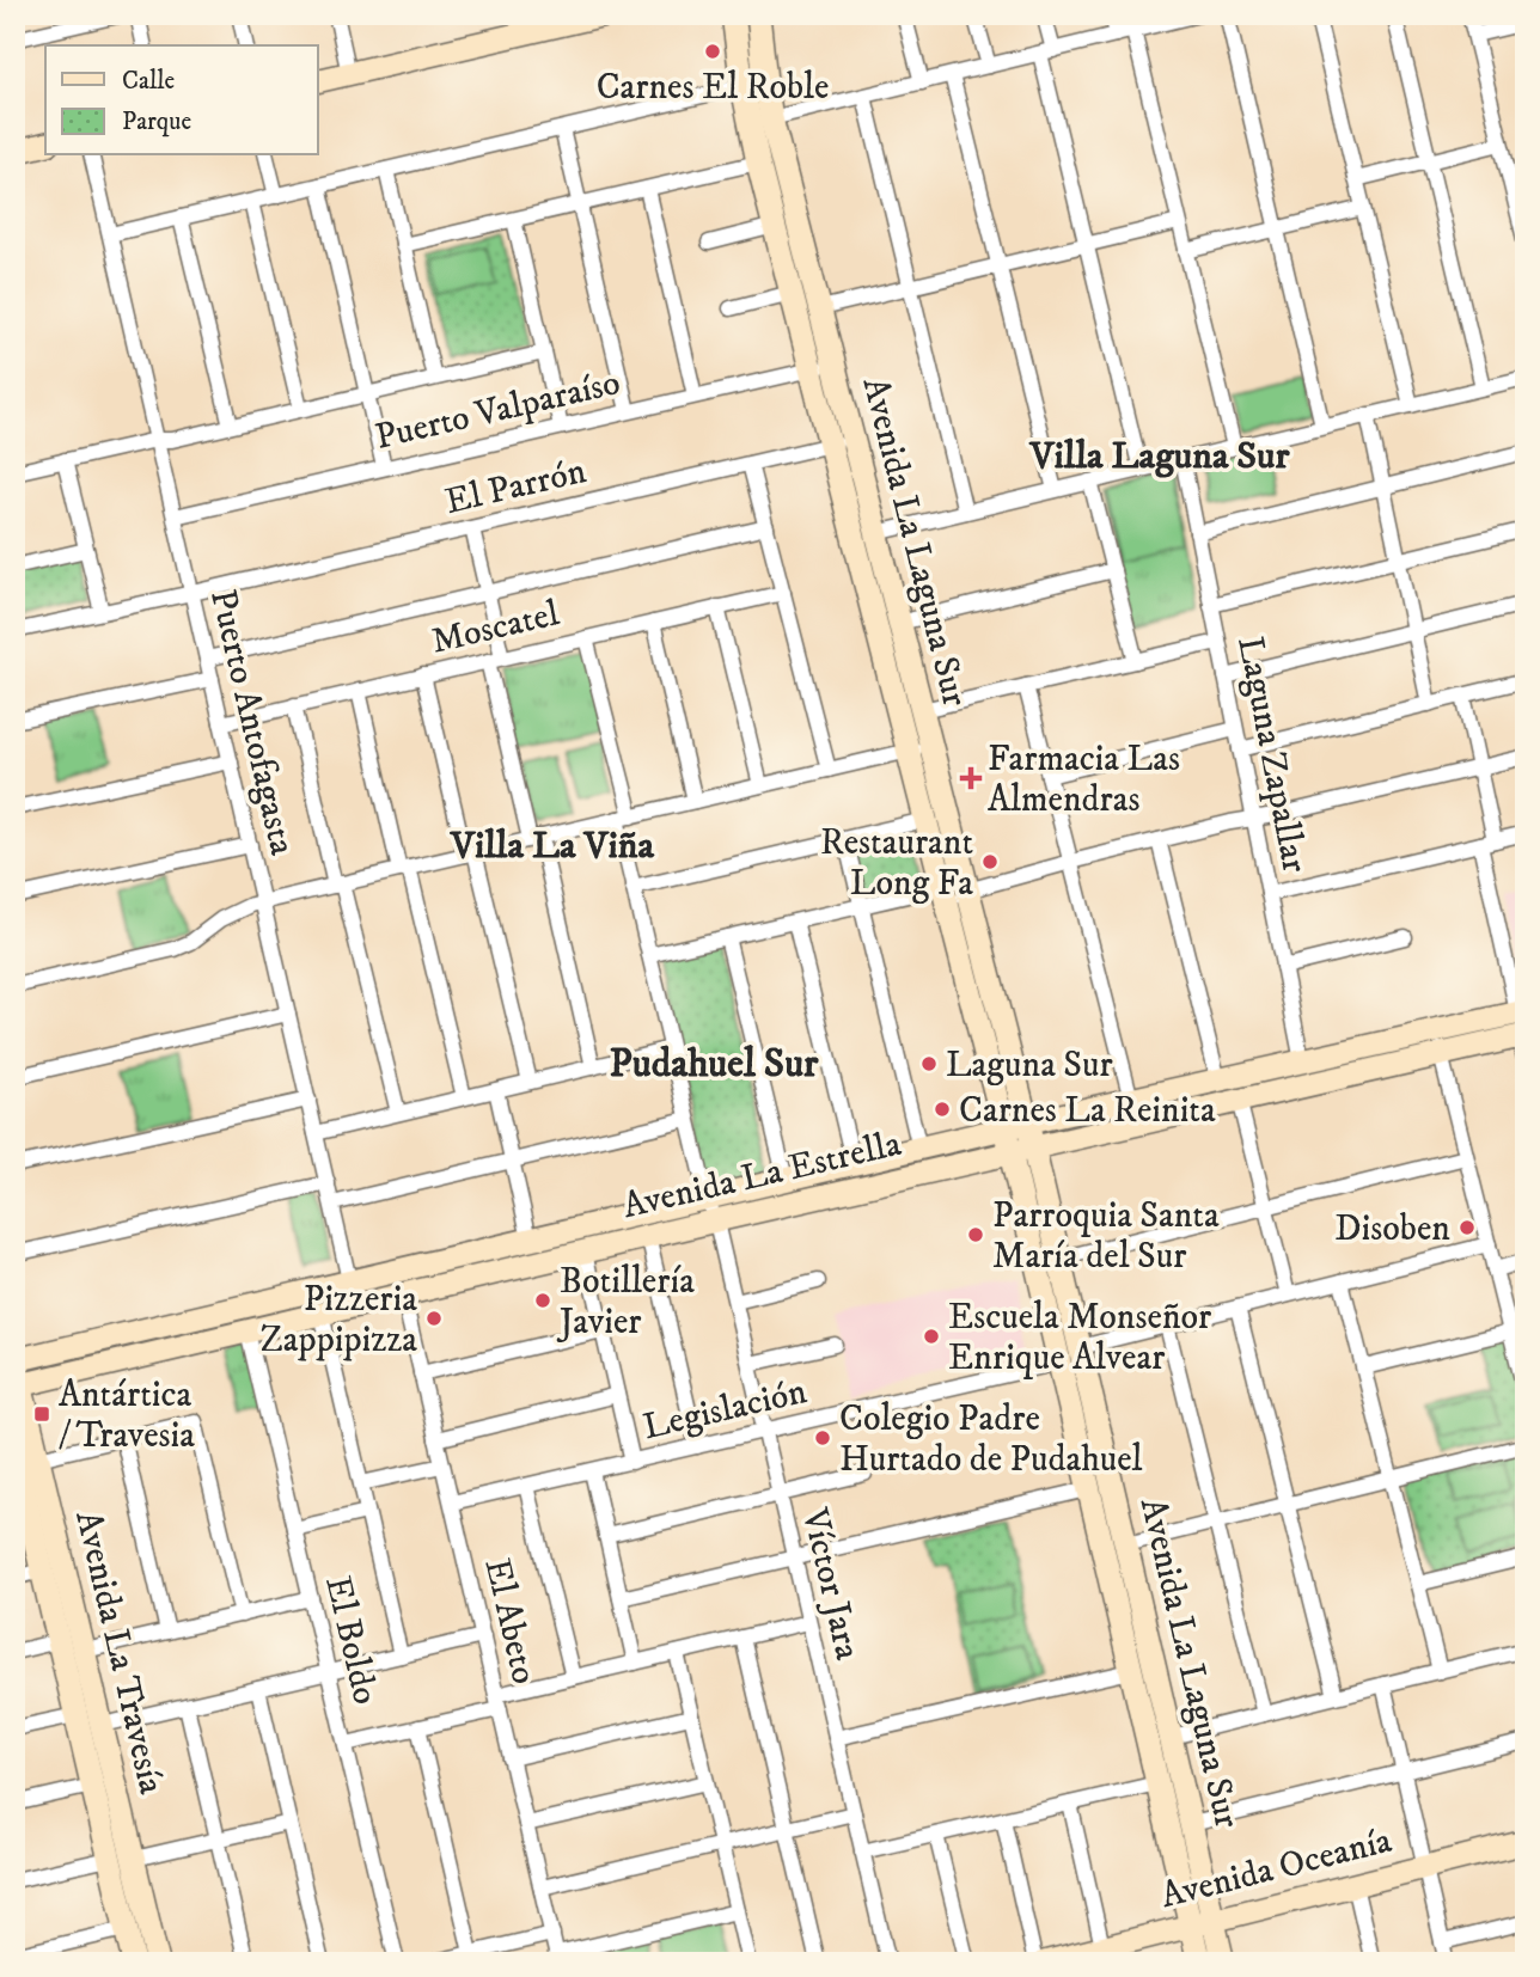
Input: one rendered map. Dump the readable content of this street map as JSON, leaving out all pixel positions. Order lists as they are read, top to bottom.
{
  "streets": {
    "street": [
      "Puerto Valparaíso",
      "El Parrón",
      "Avenida La Laguna Sur",
      "Moscatel",
      "Puerto Antofagasta",
      "Laguna Zapallar",
      "Avenida La Estrella",
      "Legislación",
      "Víctor Jara",
      "El Abeto",
      "El Boldo",
      "Avenida La Travesía",
      "Avenida Oceanía"
    ]
  },
  "crossings": [
    ["Puerto Valparaíso", "Avenida La Laguna Sur"],
    ["Puerto Valparaíso", "Puerto Antofagasta"],
    ["El Parrón", "Avenida La Laguna Sur"],
    ["El Parrón", "Puerto Antofagasta"],
    ["Avenida La Laguna Sur", "Avenida La Estrella"],
    ["Avenida La Laguna Sur", "Legislación"],
    ["Avenida La Laguna Sur", "Avenida Oceanía"],
    ["Moscatel", "Puerto Antofagasta"],
    ["Moscatel", "Víctor Jara"],
    ["Puerto Antofagasta", "Avenida La Estrella"],
    ["Laguna Zapallar", "Avenida La Estrella"],
    ["Avenida La Estrella", "Víctor Jara"],
    ["Avenida La Estrella", "El Abeto"],
    ["Avenida La Estrella", "El Boldo"],
    ["Avenida La Estrella", "Avenida La Travesía"],
    ["Legislación", "Víctor Jara"],
    ["Legislación", "El Abeto"]
  ],
  "districts": ["Villa Laguna Sur", "Villa La Viña", "Pudahuel Sur"],
  "places": {
    "other": [
      "Carnes El Roble",
      "Restaurant Long Fa",
      "Laguna Sur",
      "Carnes La Reinita",
      "Disoben",
      "Parroquia Santa María del Sur",
      "Botillería Javier",
      "Pizzeria Zappipizza",
      "Escuela Monseñor Enrique Alvear",
      "Colegio Padre Hurtado de Pudahuel"
    ],
    "health": ["Farmacia Las Almendras"],
    "transit": ["Antártica / Travesia"]
  },
  "legend": ["Calle", "Parque"]
}
